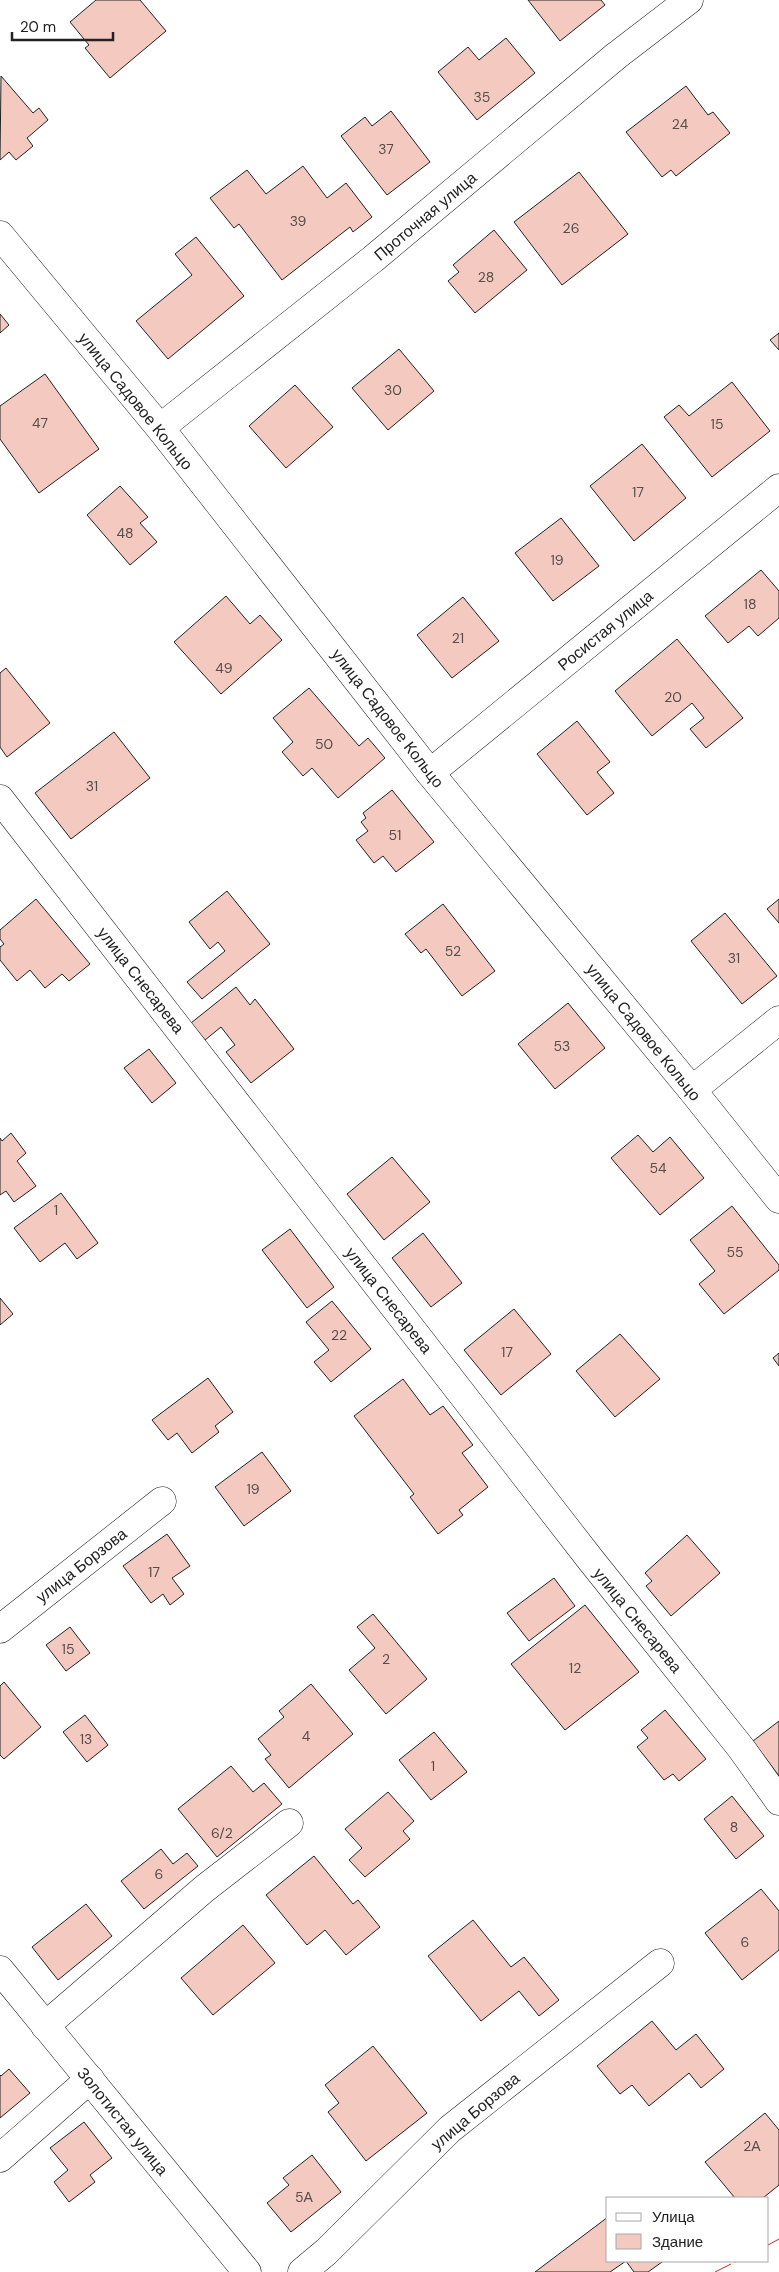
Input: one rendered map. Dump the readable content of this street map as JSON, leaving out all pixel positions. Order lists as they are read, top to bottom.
{
  "streets": {
    "street": [
      "Проточная улица",
      "улица Садовое Кольцо",
      "Росистая улица",
      "улица Снесарева",
      "улица Борзова",
      "Золотистая улица"
    ]
  },
  "crossings": [
    ["Проточная улица", "улица Садовое Кольцо"],
    ["улица Садовое Кольцо", "Росистая улица"]
  ],
  "house_numbers": [
    "35",
    "24",
    "37",
    "39",
    "26",
    "28",
    "30",
    "47",
    "15",
    "17",
    "48",
    "19",
    "18",
    "21",
    "49",
    "20",
    "50",
    "31",
    "51",
    "52",
    "31",
    "53",
    "54",
    "1",
    "55",
    "22",
    "17",
    "19",
    "17",
    "15",
    "2",
    "12",
    "4",
    "13",
    "1",
    "8",
    "6/2",
    "6",
    "6",
    "2А",
    "5А"
  ],
  "legend": ["Улица", "Здание"],
  "scale_bar": "20 m"
}
